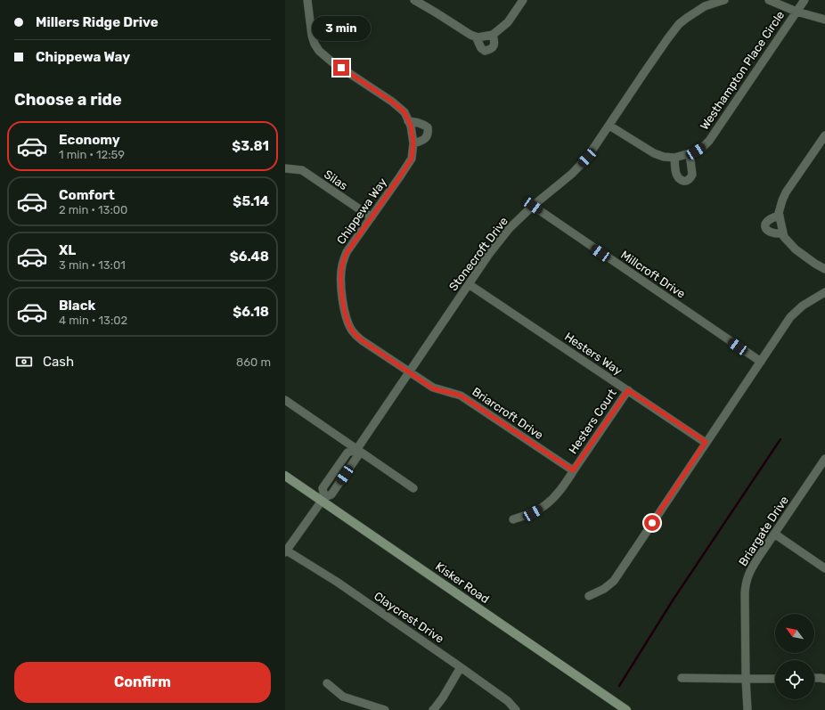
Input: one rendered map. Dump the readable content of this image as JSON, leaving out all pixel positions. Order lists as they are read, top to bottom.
{
  "streets": {
    "main road": ["Kisker Road"],
    "street": [
      "Westhampton Place Circle",
      "Silas",
      "Chippewa Way",
      "Stonecroft Drive",
      "Millcroft Drive",
      "Hesters Way",
      "Briarcroft Drive",
      "Hesters Court",
      "Briargate Drive",
      "Claycrest Drive"
    ]
  },
  "crossings": [
    ["Westhampton Place Circle", "Stonecroft Drive"],
    ["Silas", "Chippewa Way"],
    ["Chippewa Way", "Stonecroft Drive"],
    ["Chippewa Way", "Briarcroft Drive"],
    ["Stonecroft Drive", "Millcroft Drive"],
    ["Stonecroft Drive", "Hesters Way"],
    ["Stonecroft Drive", "Briarcroft Drive"],
    ["Stonecroft Drive", "Kisker Road"],
    ["Hesters Way", "Hesters Court"],
    ["Briarcroft Drive", "Hesters Court"]
  ],
  "north": "top left",
  "page": {
    "banner": ["Millers Ridge Drive", "Chippewa Way"],
    "bubble": "3 min",
    "heading": "Choose a ride",
    "list": [
      {
        "name": "Economy",
        "note": "1 min · 12:59",
        "value": "$3.81"
      },
      {
        "name": "Comfort",
        "note": "2 min · 13:00",
        "value": "$5.14"
      },
      {
        "name": "XL",
        "note": "3 min · 13:01",
        "value": "$6.48"
      },
      {
        "name": "Black",
        "note": "4 min · 13:02",
        "value": "$6.18"
      }
    ],
    "pay": ["Cash", "860 m"],
    "buttons": "Confirm"
  }
}
